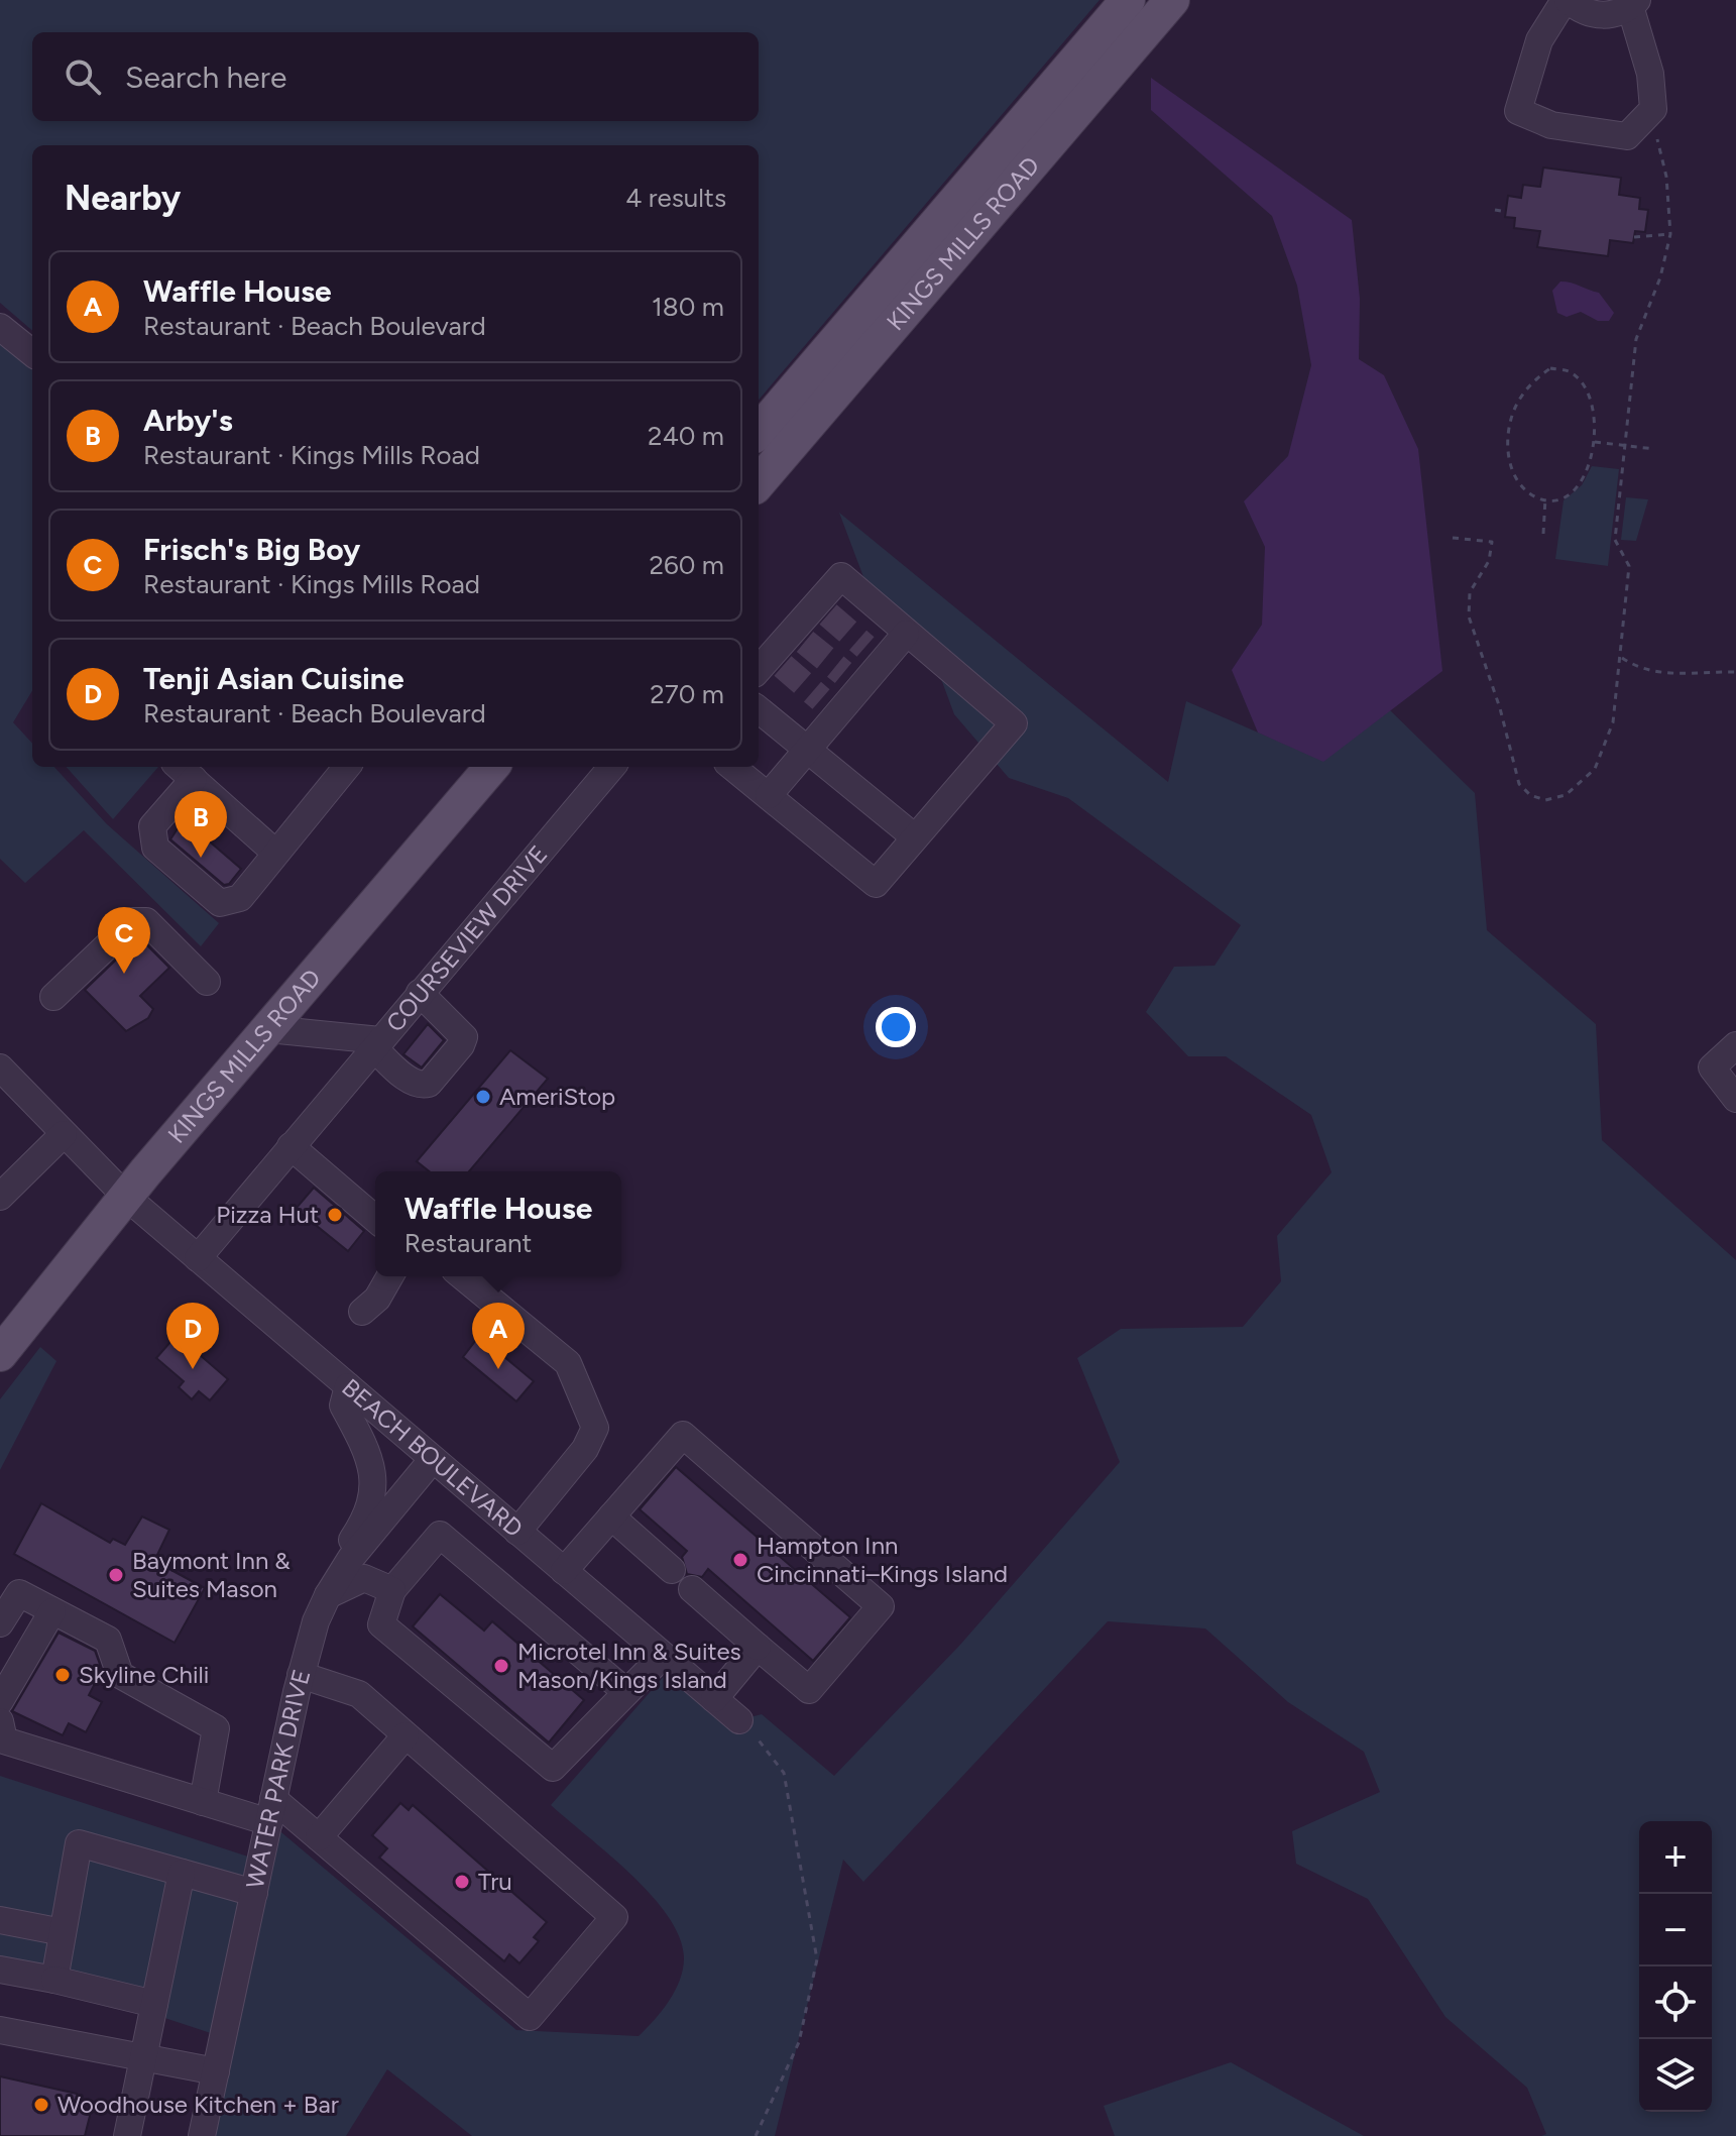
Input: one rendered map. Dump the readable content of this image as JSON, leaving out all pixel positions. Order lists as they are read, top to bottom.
{
  "streets": {
    "main road": ["KINGS MILLS ROAD"],
    "street": ["COURSEVIEW DRIVE", "BEACH BOULEVARD", "WATER PARK DRIVE"]
  },
  "crossings": [
    ["KINGS MILLS ROAD", "BEACH BOULEVARD"],
    ["COURSEVIEW DRIVE", "BEACH BOULEVARD"],
    ["BEACH BOULEVARD", "WATER PARK DRIVE"]
  ],
  "places": [
    "AmeriStop",
    "Pizza Hut",
    "Hampton Inn Cincinnati–Kings Island",
    "Baymont Inn & Suites Mason",
    "Microtel Inn & Suites Mason/Kings Island",
    "Skyline Chili",
    "Tru",
    "Woodhouse Kitchen + Bar"
  ],
  "page": {
    "search": "Search here",
    "heading": ["Nearby", "4 results"],
    "list": [
      {
        "mark": "A",
        "name": "Waffle House",
        "note": "Restaurant · Beach Boulevard",
        "value": "180 m"
      },
      {
        "mark": "B",
        "name": "Arby's",
        "note": "Restaurant · Kings Mills Road",
        "value": "240 m"
      },
      {
        "mark": "C",
        "name": "Frisch's Big Boy",
        "note": "Restaurant · Kings Mills Road",
        "value": "260 m"
      },
      {
        "mark": "D",
        "name": "Tenji Asian Cuisine",
        "note": "Restaurant · Beach Boulevard",
        "value": "270 m"
      }
    ],
    "pins": [
      "B",
      "C",
      "A",
      "D"
    ],
    "popup": ["Waffle House", "Restaurant"],
    "map_buttons": ["+", "−"]
  }
}
